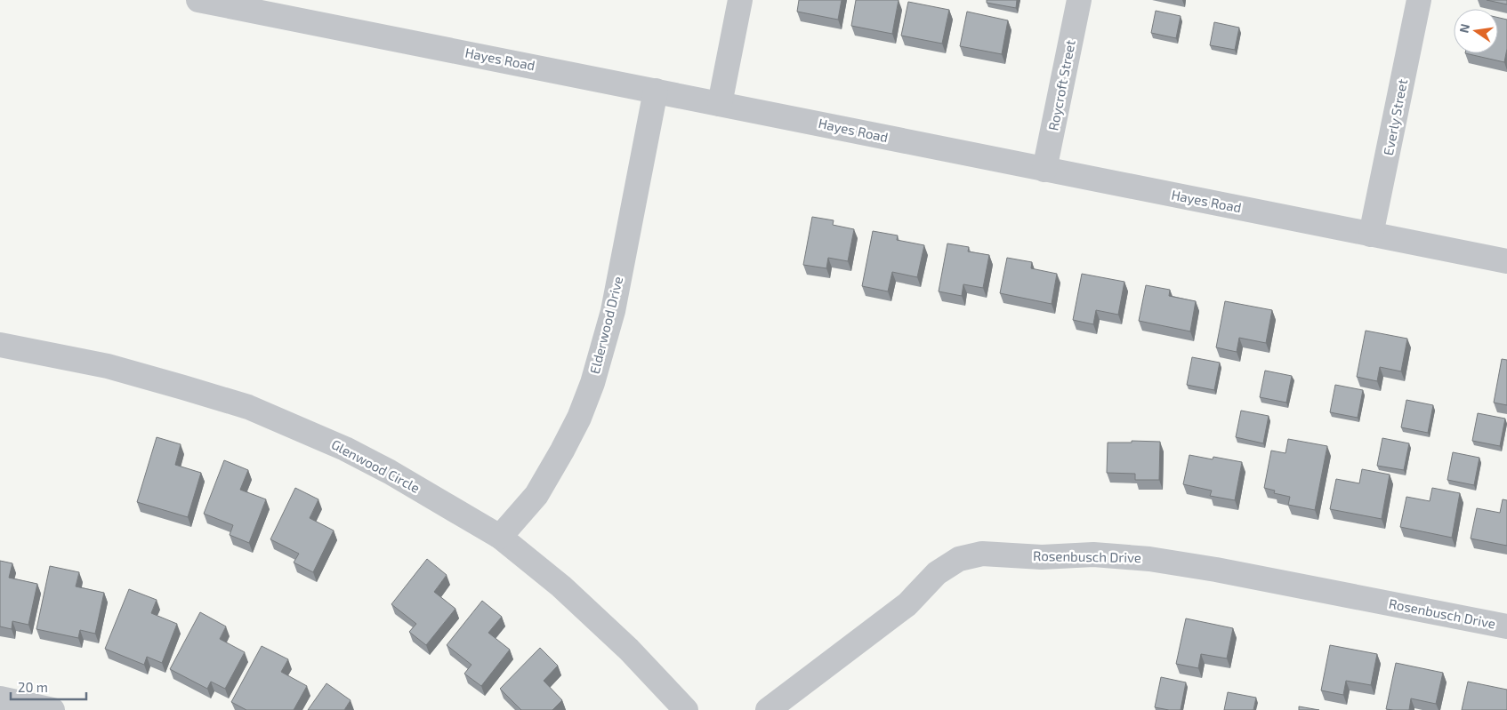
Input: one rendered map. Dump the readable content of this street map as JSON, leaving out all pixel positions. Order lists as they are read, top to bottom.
{
  "streets": {
    "street": [
      "Hayes Road",
      "Roycroft Street",
      "Everly Street",
      "Elderwood Drive",
      "Glenwood Circle",
      "Rosenbusch Drive"
    ]
  },
  "crossings": [
    ["Hayes Road", "Roycroft Street"],
    ["Hayes Road", "Everly Street"],
    ["Hayes Road", "Elderwood Drive"],
    ["Elderwood Drive", "Glenwood Circle"]
  ],
  "scale_bar": "20 m",
  "north": "left"
}
